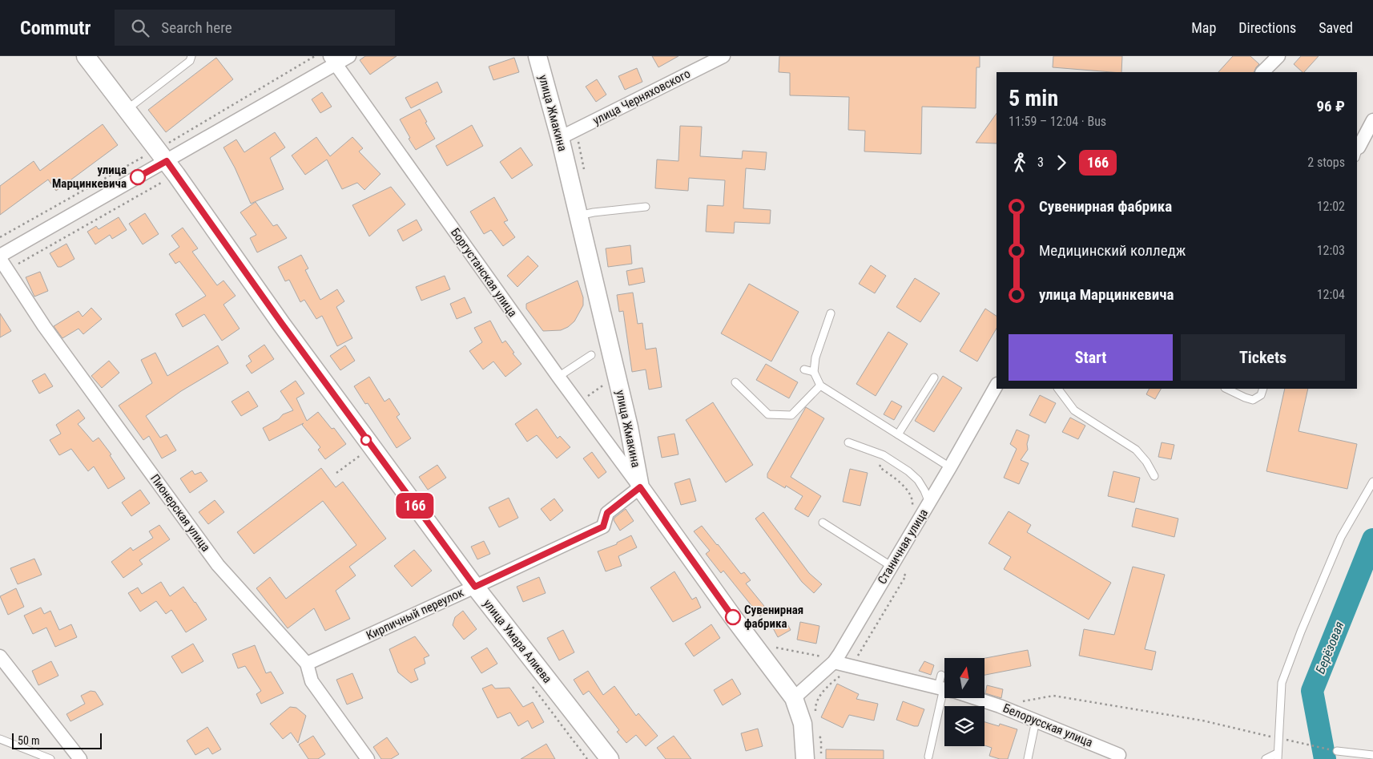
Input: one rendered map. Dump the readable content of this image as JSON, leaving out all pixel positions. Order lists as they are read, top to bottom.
{
  "streets": {
    "street": [
      "улица Черняховского",
      "улица Жмакина",
      "Боргустанская улица",
      "Пионерская улица",
      "Станичная улица",
      "Кирпичный переулок",
      "улица Умара Алиева",
      "Белорусская улица"
    ]
  },
  "crossings": [
    ["улица Черняховского", "улица Жмакина"],
    ["улица Жмакина", "Боргустанская улица"],
    ["улица Жмакина", "Станичная улица"],
    ["улица Жмакина", "Кирпичный переулок"],
    ["Боргустанская улица", "Кирпичный переулок"],
    ["Пионерская улица", "Кирпичный переулок"],
    ["Станичная улица", "Белорусская улица"],
    ["Кирпичный переулок", "улица Умара Алиева"]
  ],
  "water": ["Берёзовая"],
  "places": ["улица Марцинкевича", "Сувенирная фабрика"],
  "lines": ["bus line 166"],
  "scale_bar": "50 m",
  "north": "top",
  "page": {
    "header": "Commutr",
    "search": "Search here",
    "nav": ["Map", "Directions", "Saved"],
    "on_map": "166",
    "heading": ["5 min", "11:59 – 12:04 · Bus", "96 ₽"],
    "legs": ["3", "166", "2 stops"],
    "list": [
      {
        "name": "Сувенирная фабрика",
        "value": "12:02"
      },
      {
        "name": "Медицинский колледж",
        "value": "12:03"
      },
      {
        "name": "улица Марцинкевича",
        "value": "12:04"
      }
    ],
    "buttons": ["Start", "Tickets"],
    "scale": "50 m"
  }
}
